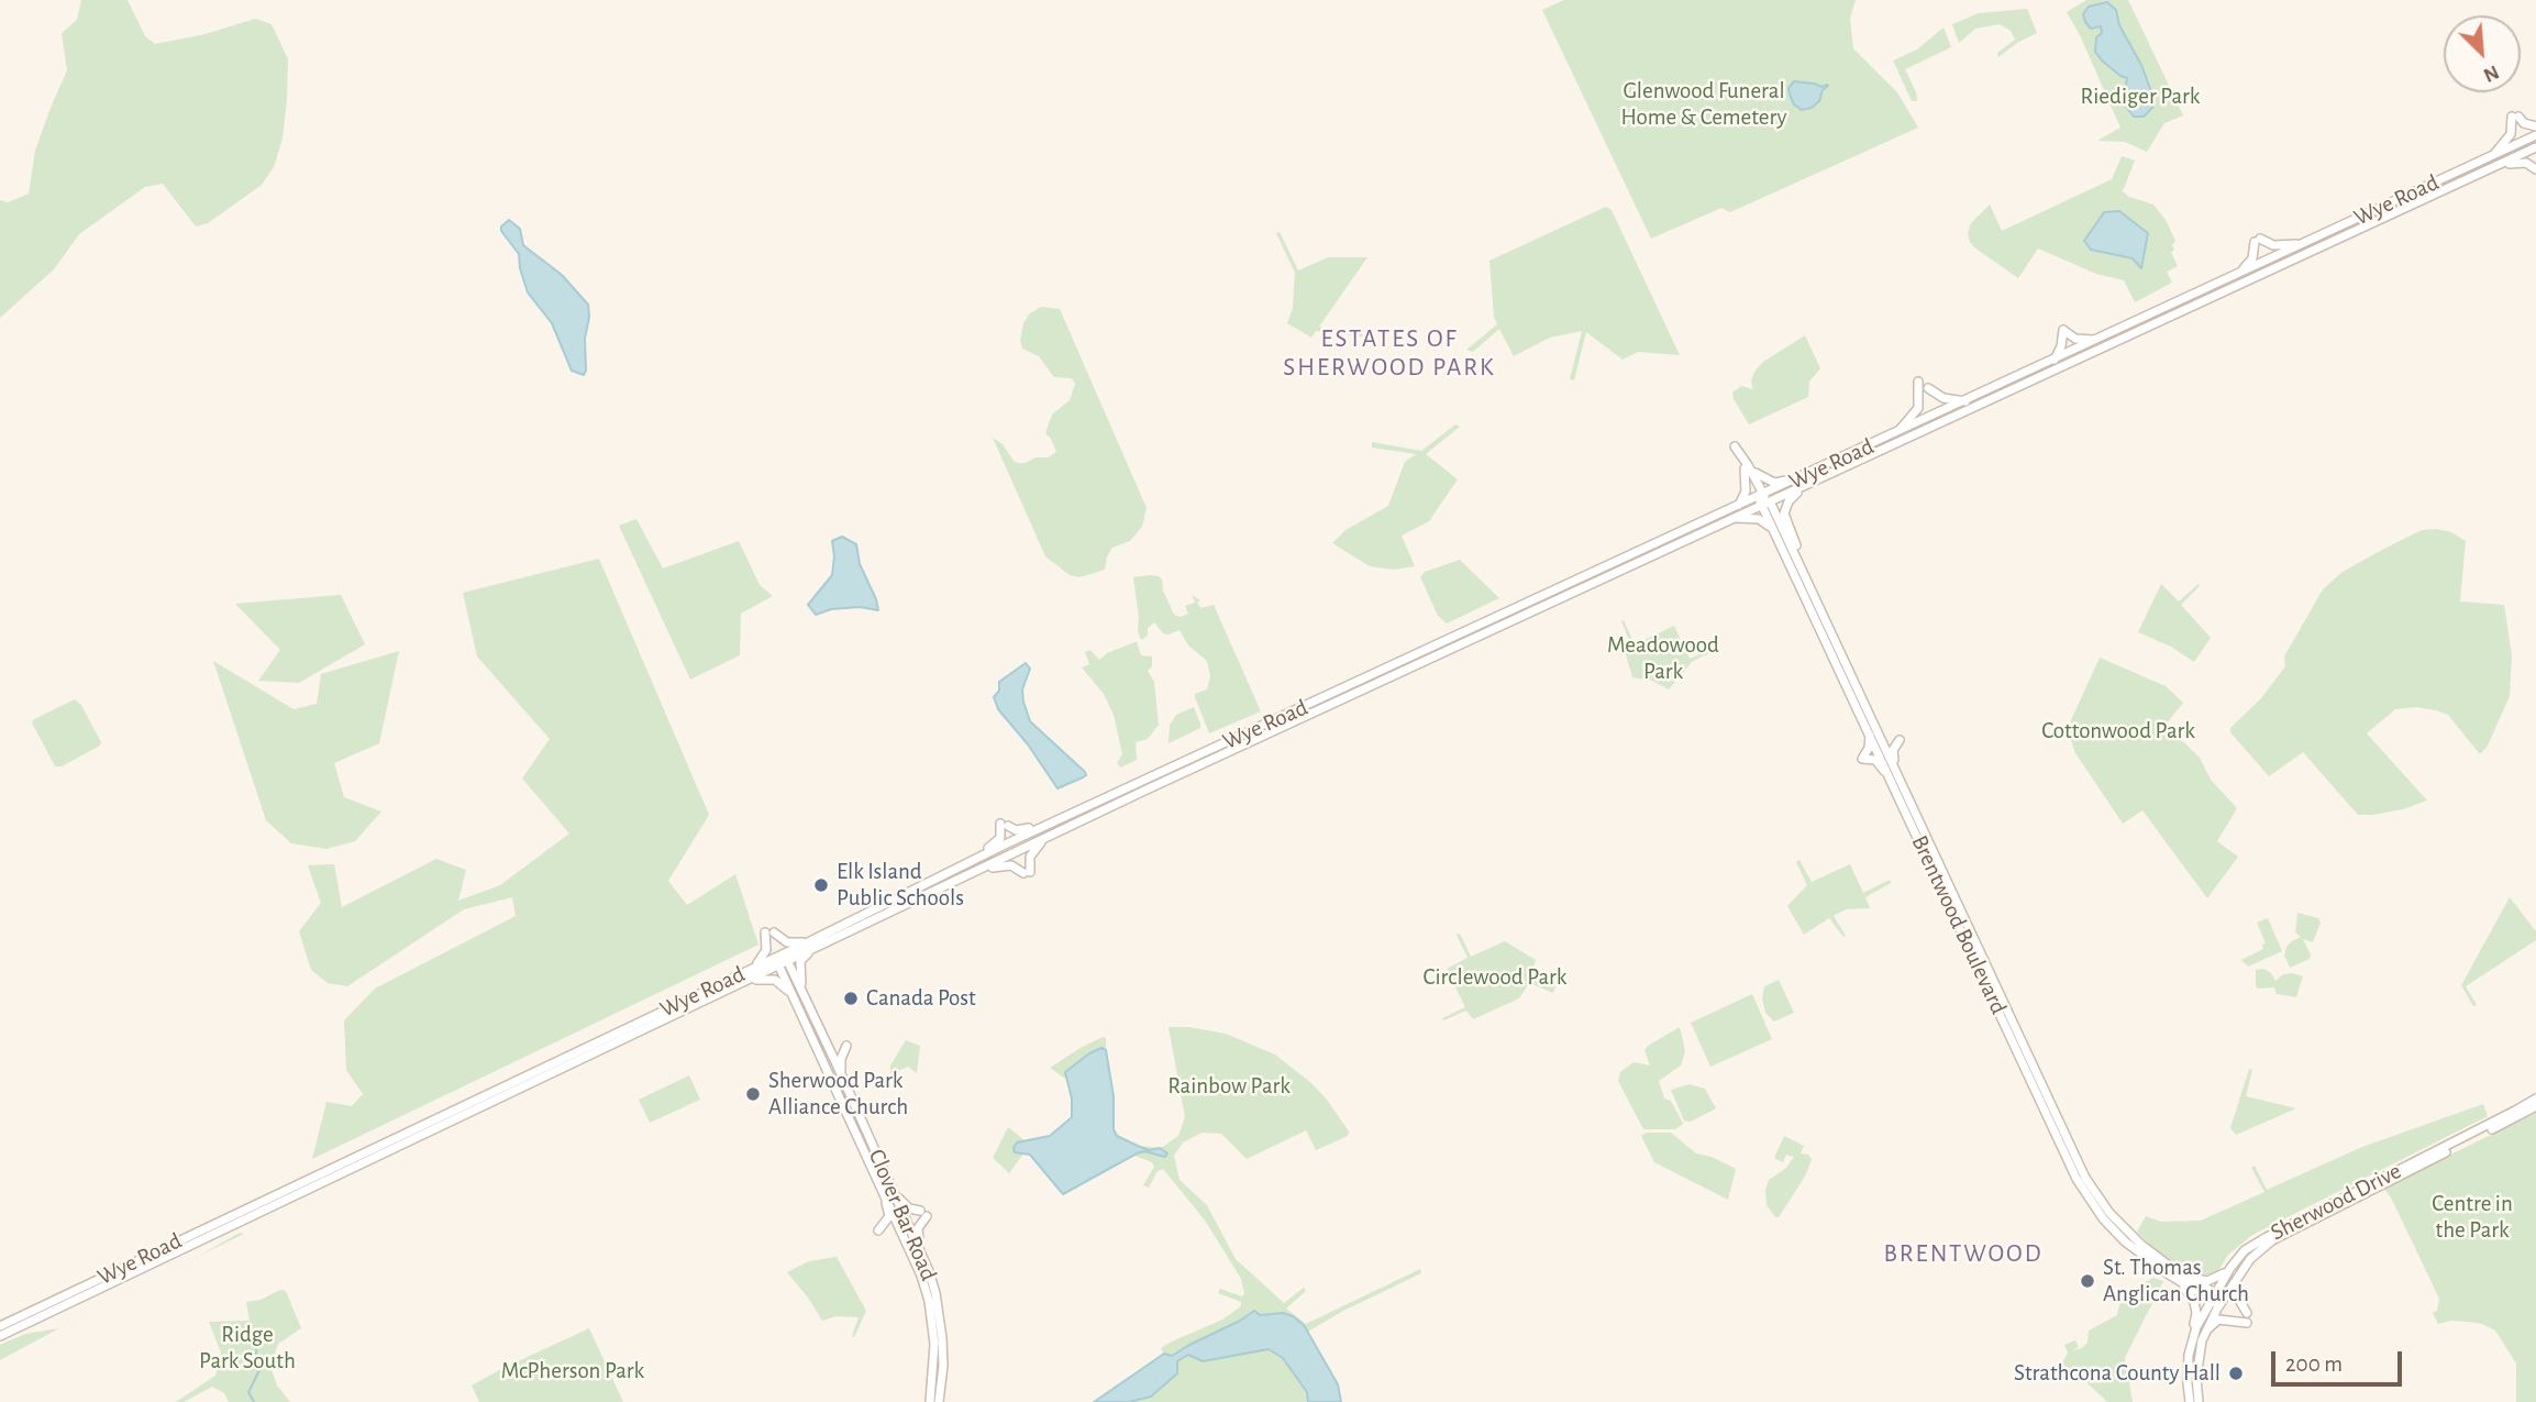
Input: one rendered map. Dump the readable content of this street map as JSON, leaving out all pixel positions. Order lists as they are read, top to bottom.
{
  "streets": {
    "main road": [
      "Wye Road",
      "Brentwood Boulevard",
      "Sherwood Drive",
      "Clover Bar Road"
    ]
  },
  "crossings": [
    ["Wye Road", "Brentwood Boulevard"],
    ["Wye Road", "Clover Bar Road"],
    ["Brentwood Boulevard", "Sherwood Drive"]
  ],
  "districts": ["ESTATES OF SHERWOOD PARK", "BRENTWOOD"],
  "parks": [
    "Glenwood Funeral Home & Cemetery",
    "Riediger Park",
    "Meadowood Park",
    "Cottonwood Park",
    "Circlewood Park",
    "Rainbow Park",
    "Centre in the Park",
    "Ridge Park South",
    "McPherson Park"
  ],
  "places": [
    "Elk Island Public Schools",
    "Canada Post",
    "Sherwood Park Alliance Church",
    "St. Thomas Anglican Church",
    "Strathcona County Hall"
  ],
  "scale_bar": "200 m",
  "north": "bottom right"
}
